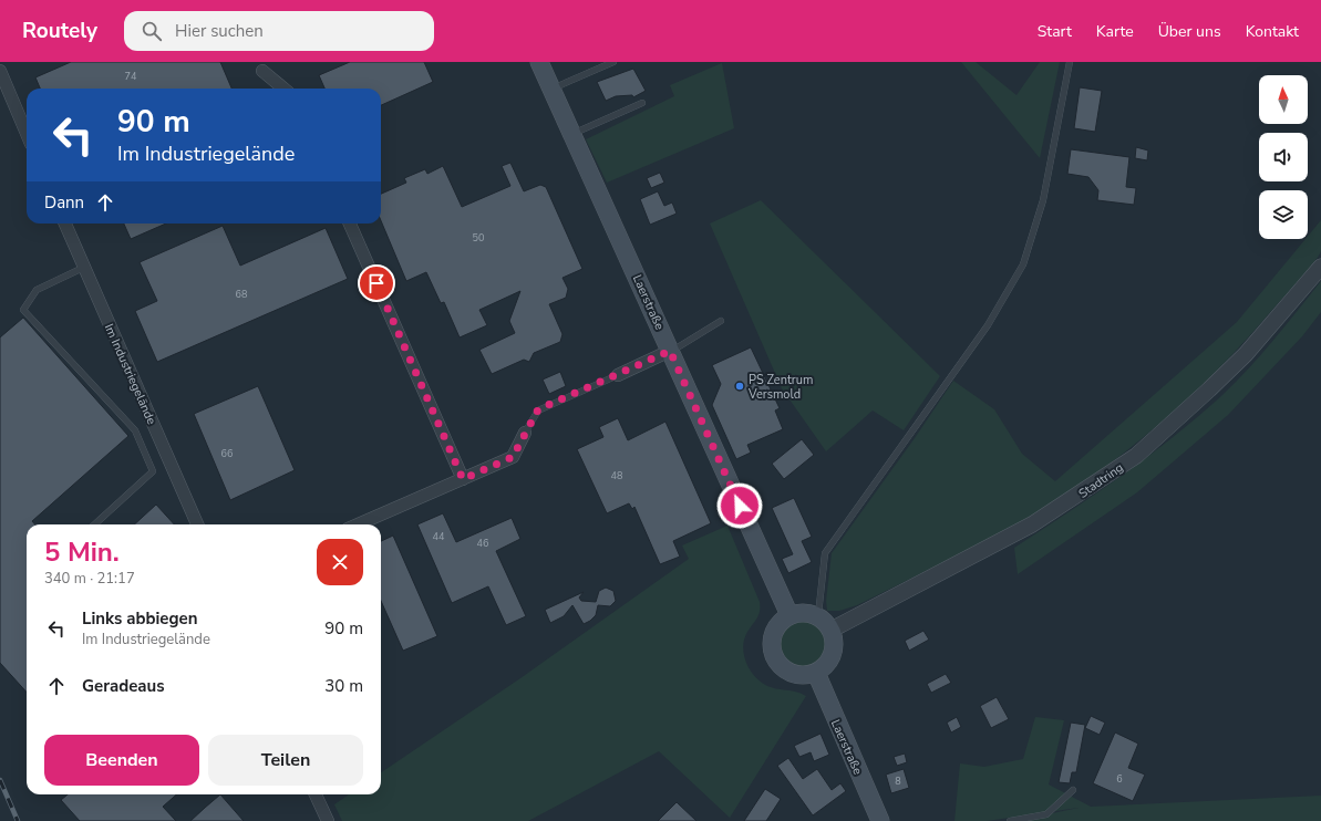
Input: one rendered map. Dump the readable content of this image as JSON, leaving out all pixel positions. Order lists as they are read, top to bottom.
{
  "streets": {
    "main road": ["Laerstraße"],
    "street": ["Im Industriegelände", "Stadtring"]
  },
  "crossings": [
    ["Laerstraße", "Stadtring"]
  ],
  "places": ["PS Zentrum Versmold"],
  "house_numbers": [
    "74",
    "50",
    "68",
    "66",
    "48",
    "44",
    "46",
    "6",
    "8"
  ],
  "north": "top",
  "page": {
    "header": "Routely",
    "search": "Hier suchen",
    "nav": [
      "Start",
      "Karte",
      "Über uns",
      "Kontakt"
    ],
    "turn": ["90 m", "Im Industriegelände"],
    "then": "Dann",
    "heading": ["5 Min.", "340 m · 21:17"],
    "list": [
      {
        "name": "Links abbiegen",
        "note": "Im Industriegelände",
        "value": "90 m"
      },
      {
        "name": "Geradeaus",
        "value": "30 m"
      }
    ],
    "buttons": ["Beenden", "Teilen"]
  }
}
